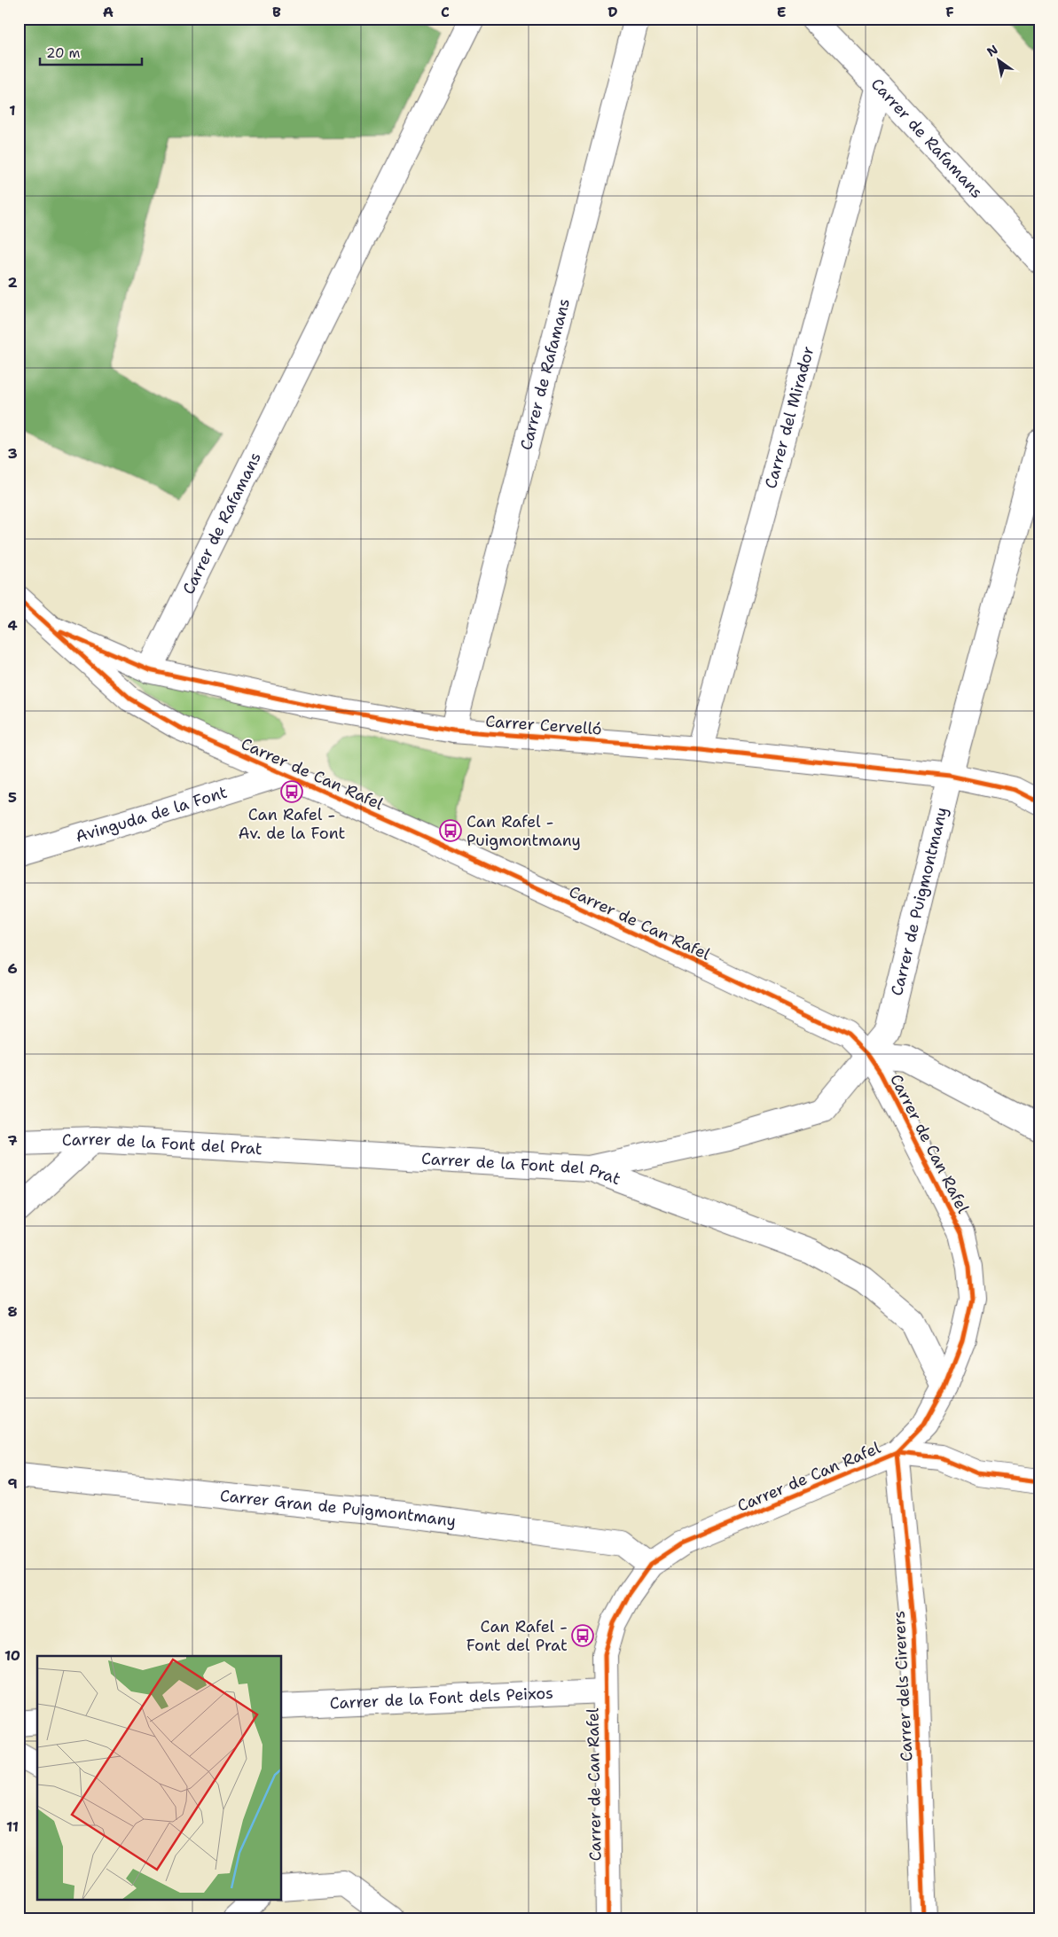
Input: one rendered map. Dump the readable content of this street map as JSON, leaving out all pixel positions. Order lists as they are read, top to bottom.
{
  "streets": {
    "street": [
      "Carrer de Rafamans",
      "Carrer del Mirador",
      "Carrer Cervelló",
      "Carrer de Can Rafel",
      "Avinguda de la Font",
      "Carrer de Puigmontmany",
      "Carrer de la Font del Prat",
      "Carrer Gran de Puigmontmany",
      "Carrer dels Cirerers",
      "Carrer de la Font dels Peixos"
    ]
  },
  "crossings": [
    ["Carrer de Rafamans", "Carrer del Mirador"],
    ["Carrer de Rafamans", "Carrer Cervelló"],
    ["Carrer del Mirador", "Carrer Cervelló"],
    ["Carrer Cervelló", "Carrer de Can Rafel"],
    ["Carrer Cervelló", "Carrer de Puigmontmany"],
    ["Carrer de Can Rafel", "Avinguda de la Font"],
    ["Carrer de Can Rafel", "Carrer de Puigmontmany"],
    ["Carrer de Can Rafel", "Carrer de la Font del Prat"],
    ["Carrer de Can Rafel", "Carrer Gran de Puigmontmany"],
    ["Carrer de Can Rafel", "Carrer dels Cirerers"],
    ["Carrer de Can Rafel", "Carrer de la Font dels Peixos"],
    ["Carrer de Puigmontmany", "Carrer de la Font del Prat"]
  ],
  "places": {
    "bus stop": ["Can Rafel - Av. de la Font", "Can Rafel - Puigmontmany", "Can Rafel - Font del Prat"]
  },
  "scale_bar": "20 m",
  "north": "top left",
  "grid": {
    "columns": [
      "A",
      "B",
      "C",
      "D",
      "E",
      "F"
    ],
    "rows": [
      "1",
      "2",
      "3",
      "4",
      "5",
      "6",
      "7",
      "8",
      "9",
      "10",
      "11"
    ]
  }
}
